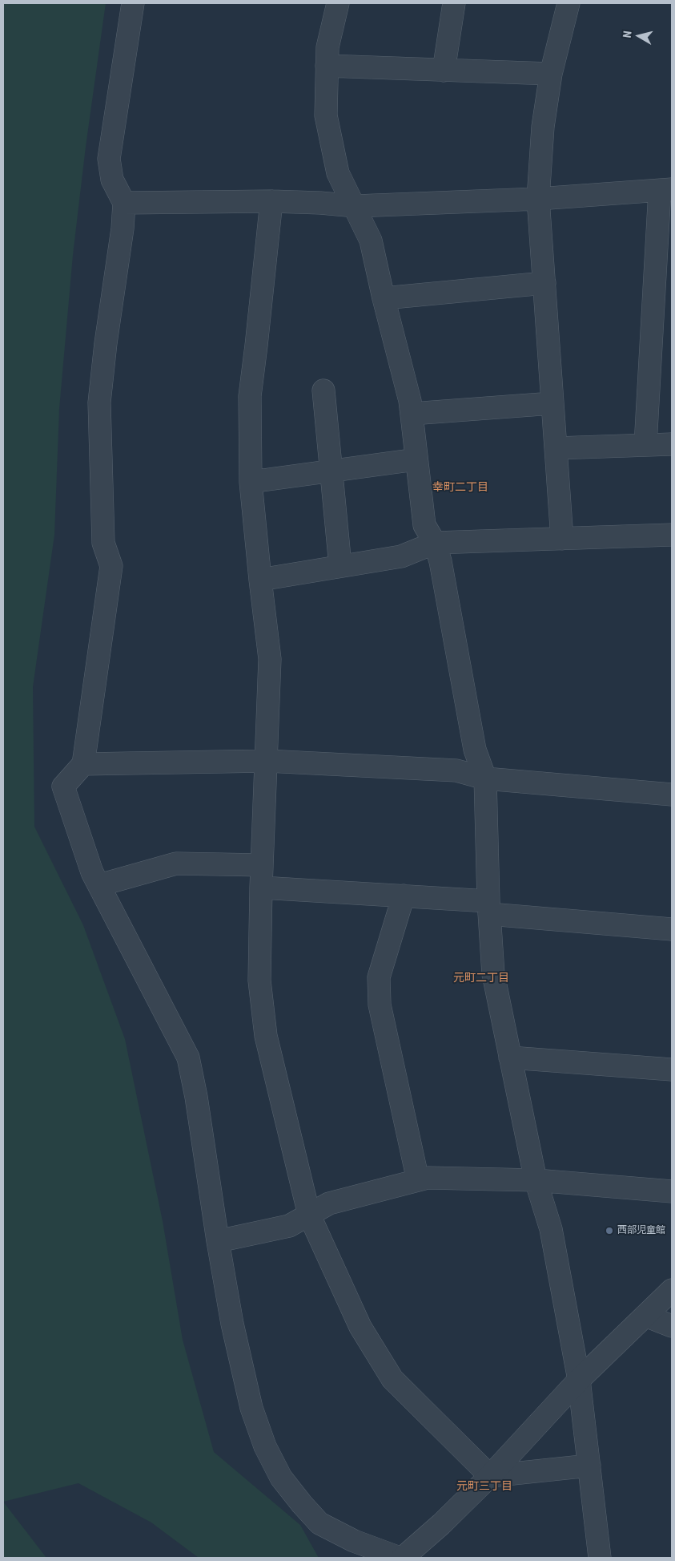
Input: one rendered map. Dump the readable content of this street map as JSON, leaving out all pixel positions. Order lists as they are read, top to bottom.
{
  "districts": ["幸町二丁目", "元町二丁目", "元町三丁目"],
  "places": ["西部児童館"],
  "north": "left"
}
